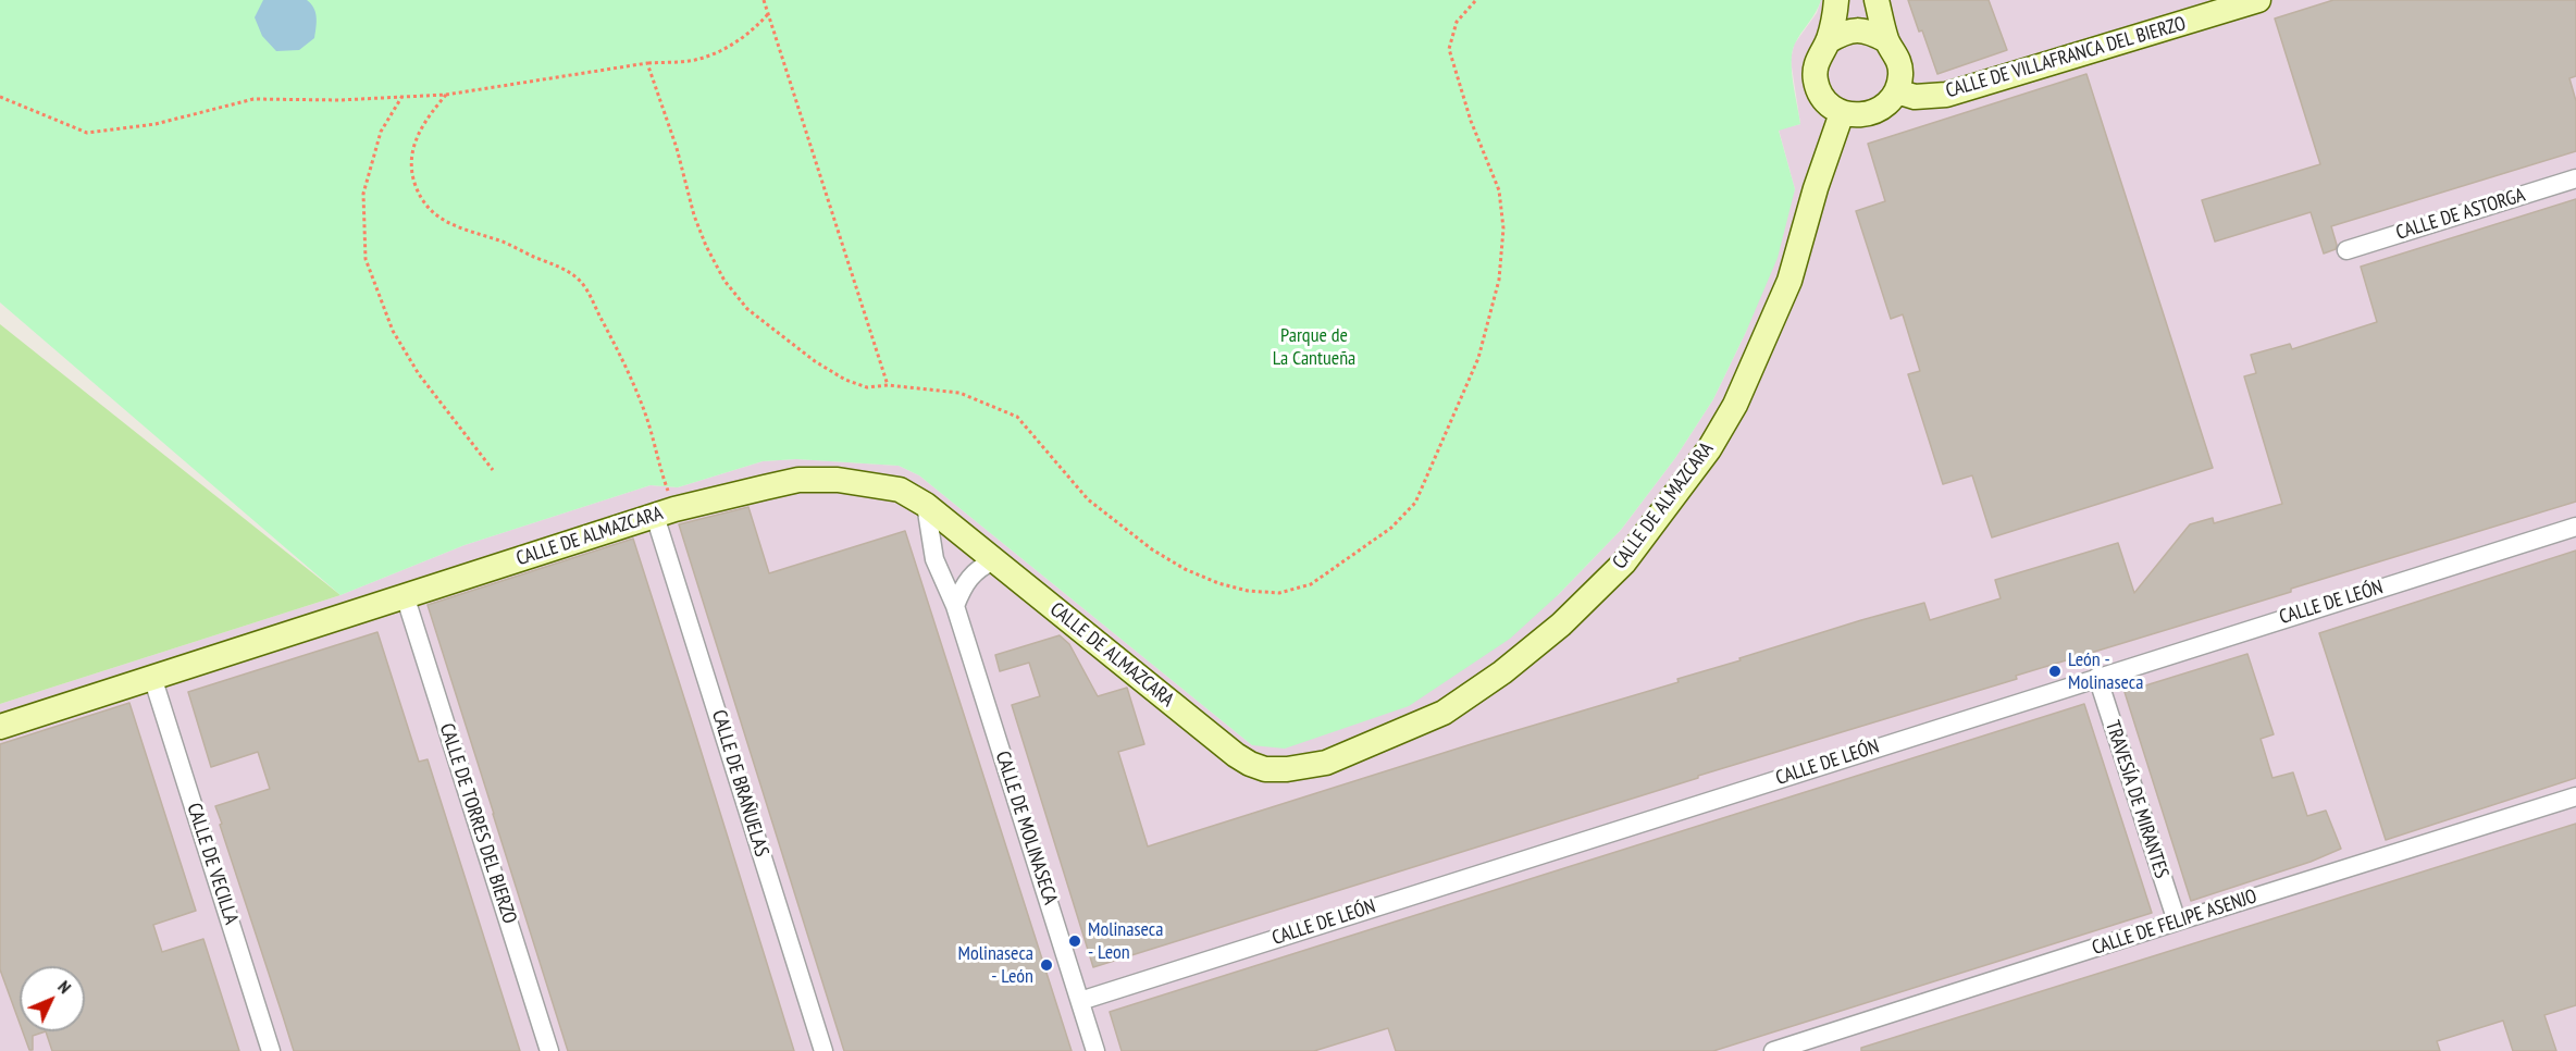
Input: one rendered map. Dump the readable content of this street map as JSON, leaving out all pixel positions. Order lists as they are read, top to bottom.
{
  "streets": {
    "street": [
      "CALLE DE VILLAFRANCA DEL BIERZO",
      "CALLE DE ASTORGA",
      "CALLE DE ALMAZCARA",
      "CALLE DE LEÓN",
      "CALLE DE BRAÑUELAS",
      "TRAVESÍA DE MIRANTES",
      "CALLE DE TORRES DEL BIERZO",
      "CALLE DE MOLINASECA",
      "CALLE DE VECILLA",
      "CALLE DE FELIPE ASENJO"
    ]
  },
  "crossings": [
    ["CALLE DE VILLAFRANCA DEL BIERZO", "CALLE DE ALMAZCARA"],
    ["CALLE DE ALMAZCARA", "CALLE DE BRAÑUELAS"],
    ["CALLE DE ALMAZCARA", "CALLE DE TORRES DEL BIERZO"],
    ["CALLE DE ALMAZCARA", "CALLE DE MOLINASECA"],
    ["CALLE DE ALMAZCARA", "CALLE DE VECILLA"],
    ["CALLE DE LEÓN", "TRAVESÍA DE MIRANTES"],
    ["CALLE DE LEÓN", "CALLE DE MOLINASECA"],
    ["TRAVESÍA DE MIRANTES", "CALLE DE FELIPE ASENJO"]
  ],
  "parks": ["Parque de La Cantueña"],
  "places": ["León - Molinaseca", "Molinaseca - Leon", "Molinaseca - León"],
  "north": "top right"
}
